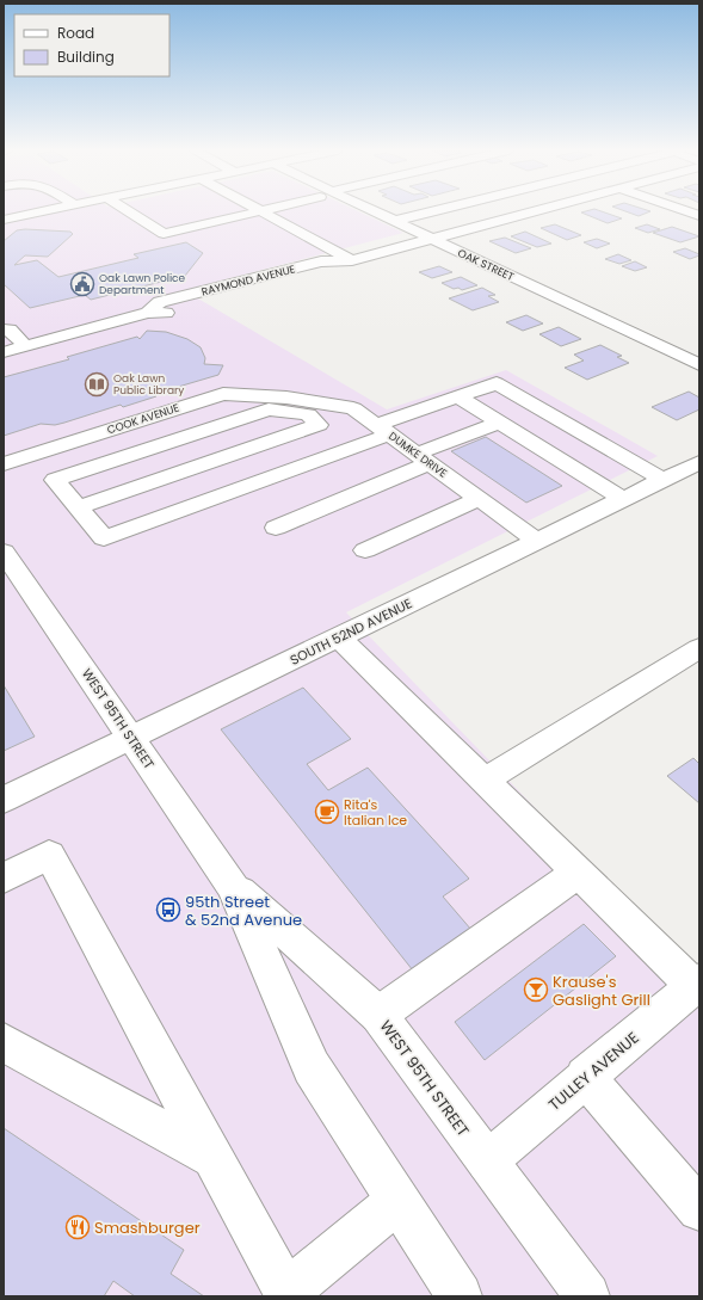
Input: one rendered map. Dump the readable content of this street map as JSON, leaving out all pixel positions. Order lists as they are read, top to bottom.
{
  "streets": {
    "street": [
      "OAK STREET",
      "RAYMOND AVENUE",
      "COOK AVENUE",
      "DUMKE DRIVE",
      "SOUTH 52ND AVENUE",
      "WEST 95TH STREET",
      "TULLEY AVENUE"
    ]
  },
  "crossings": [
    ["OAK STREET", "RAYMOND AVENUE"],
    ["COOK AVENUE", "DUMKE DRIVE"],
    ["DUMKE DRIVE", "SOUTH 52ND AVENUE"],
    ["SOUTH 52ND AVENUE", "WEST 95TH STREET"],
    ["WEST 95TH STREET", "TULLEY AVENUE"]
  ],
  "places": {
    "public building": ["Oak Lawn Police Department"],
    "library": ["Oak Lawn Public Library"],
    "cafe": ["Rita's Italian Ice"],
    "bus stop": ["95th Street & 52nd Avenue"],
    "bar": ["Krause's Gaslight Grill"],
    "restaurant": ["Smashburger"]
  },
  "legend": ["Road", "Building"]
}
